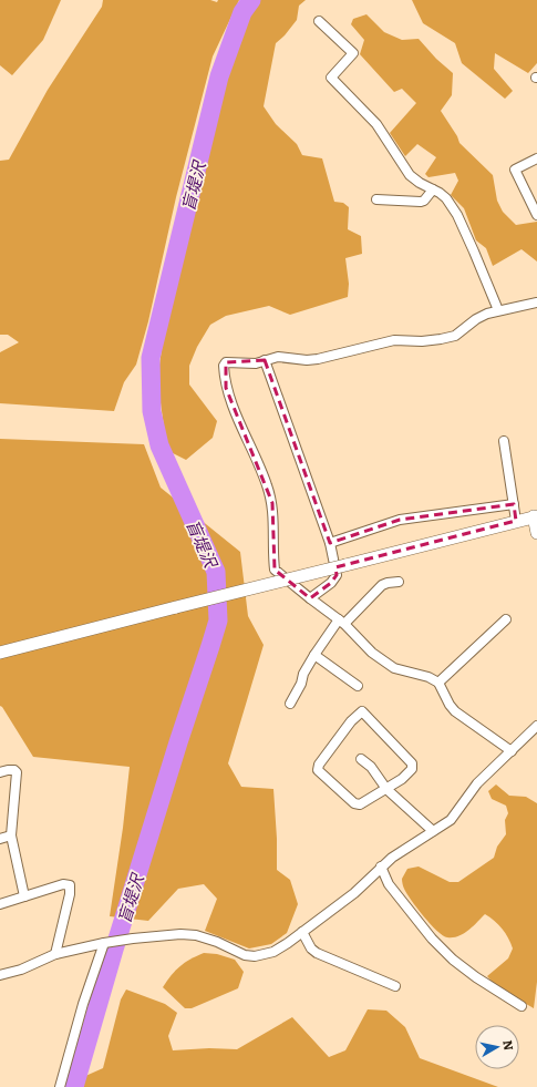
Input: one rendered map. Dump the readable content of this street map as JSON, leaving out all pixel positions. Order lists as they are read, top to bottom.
{
  "water": ["盲堤沢"],
  "north": "right"
}
